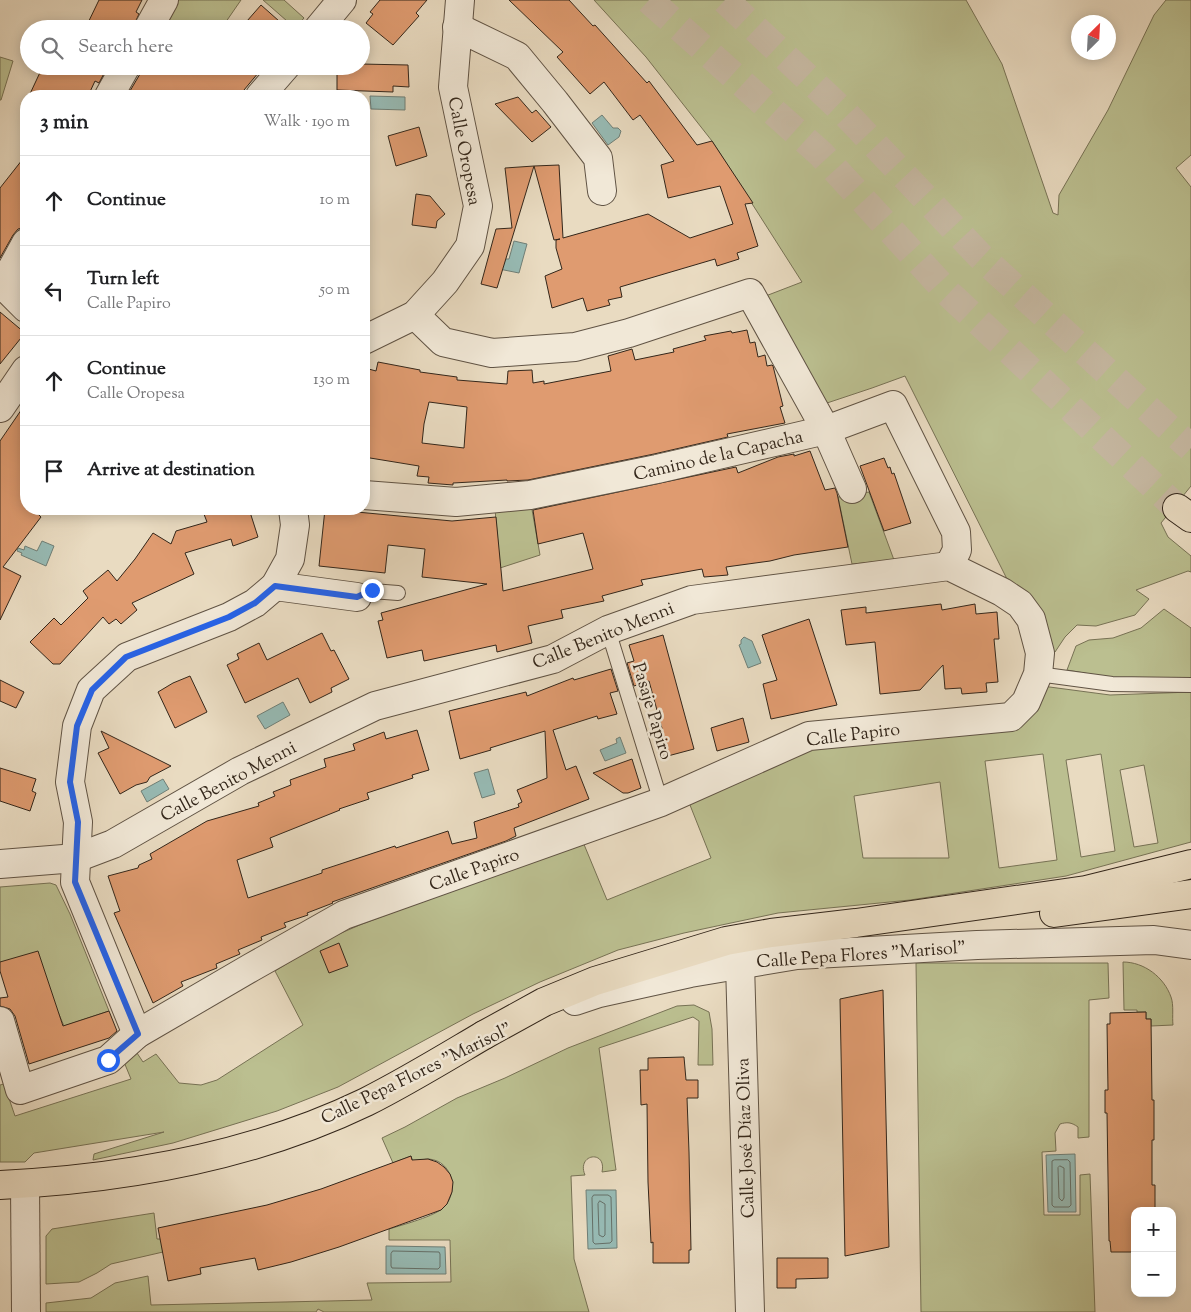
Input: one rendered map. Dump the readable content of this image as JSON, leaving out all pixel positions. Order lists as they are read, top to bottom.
{
  "streets": {
    "main road": ["Calle Pepa Flores \"Marisol\""],
    "street": [
      "Calle Oropesa",
      "Camino de la Capacha",
      "Calle Benito Menni",
      "Calle Papiro",
      "Calle José Díaz Oliva"
    ],
    "lane": ["Pasaje Papiro"]
  },
  "crossings": [
    ["Camino de la Capacha", "Calle Benito Menni"],
    ["Calle Benito Menni", "Pasaje Papiro"],
    ["Pasaje Papiro", "Calle Papiro"],
    ["Calle Pepa Flores \"Marisol\"", "Calle José Díaz Oliva"]
  ],
  "north": "top right",
  "page": {
    "search": "Search here",
    "heading": ["3 min", "Walk · 190 m"],
    "list": [
      ["Continue", "10 m"],
      ["Turn left", "Calle Papiro", "50 m"],
      ["Continue", "Calle Oropesa", "130 m"],
      "Arrive at destination"
    ],
    "map_buttons": ["+", "−"]
  }
}
